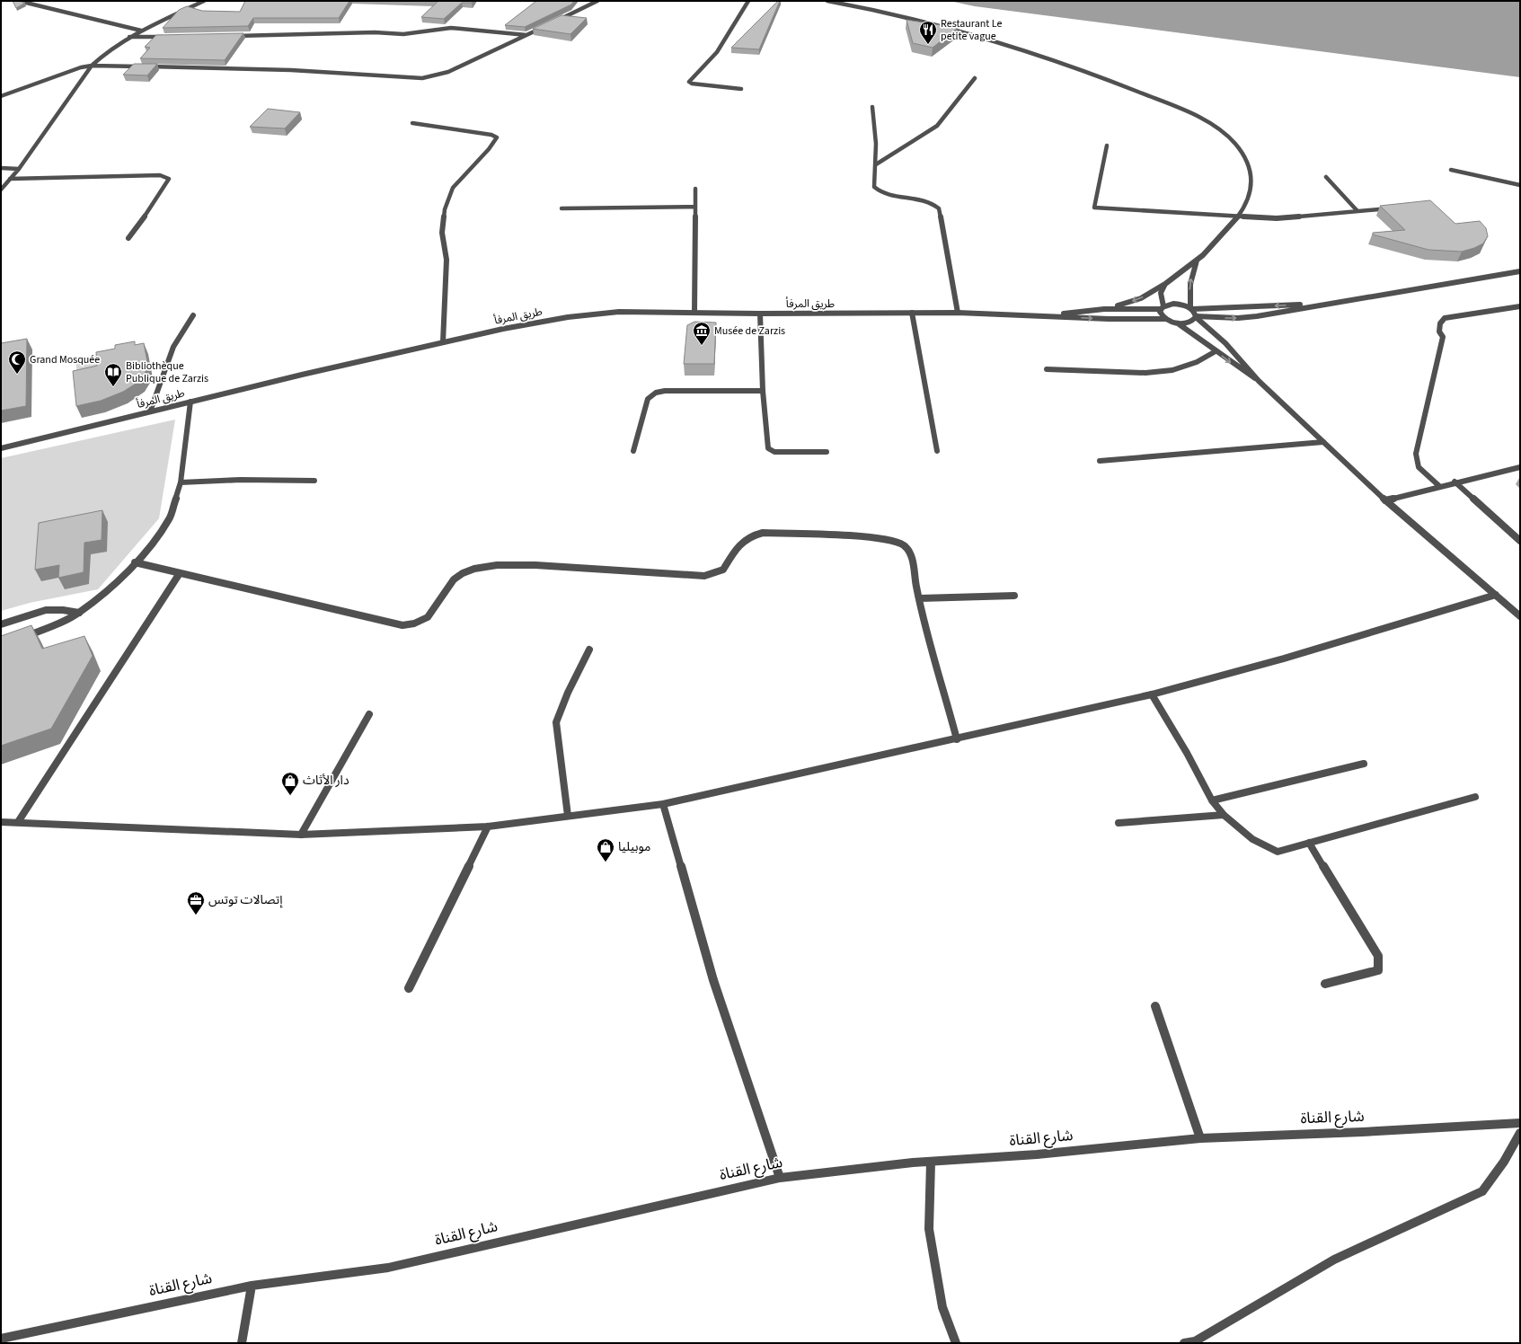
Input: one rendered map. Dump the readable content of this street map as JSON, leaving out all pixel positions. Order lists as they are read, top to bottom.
{
  "streets": {
    "street": ["طريق المرفأ", "شارع القناة"]
  },
  "places": {
    "restaurant": ["Restaurant Le petite vague"],
    "museum": ["Musée de Zarzis"],
    "mosque": ["Grand Mosquée"],
    "library": ["Bibliothèque Publique de Zarzis"],
    "shop": ["دار الأثاث", "موبيليا"],
    "office": ["إتصالات توتس"]
  }
}
